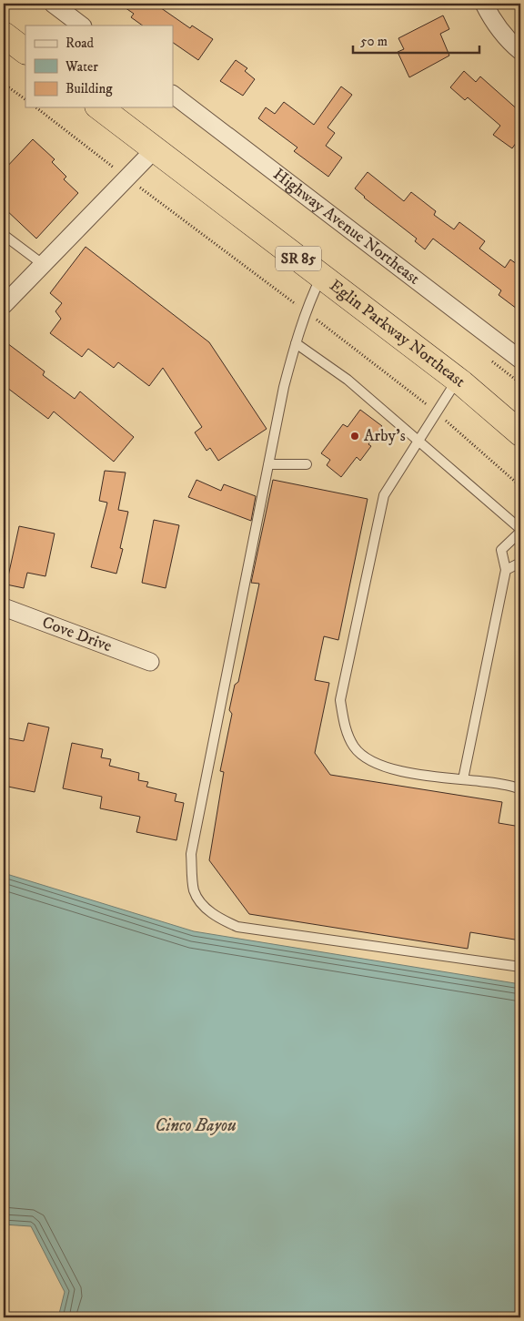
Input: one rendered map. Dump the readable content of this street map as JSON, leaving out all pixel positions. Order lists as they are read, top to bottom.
{
  "streets": {
    "highway": ["SR 85", "Eglin Parkway Northeast"],
    "street": ["Highway Avenue Northeast", "Cove Drive"]
  },
  "water": ["Cinco Bayou"],
  "places": ["Arby's"],
  "legend": ["Road", "Water", "Building"],
  "scale_bar": "50 m"
}
